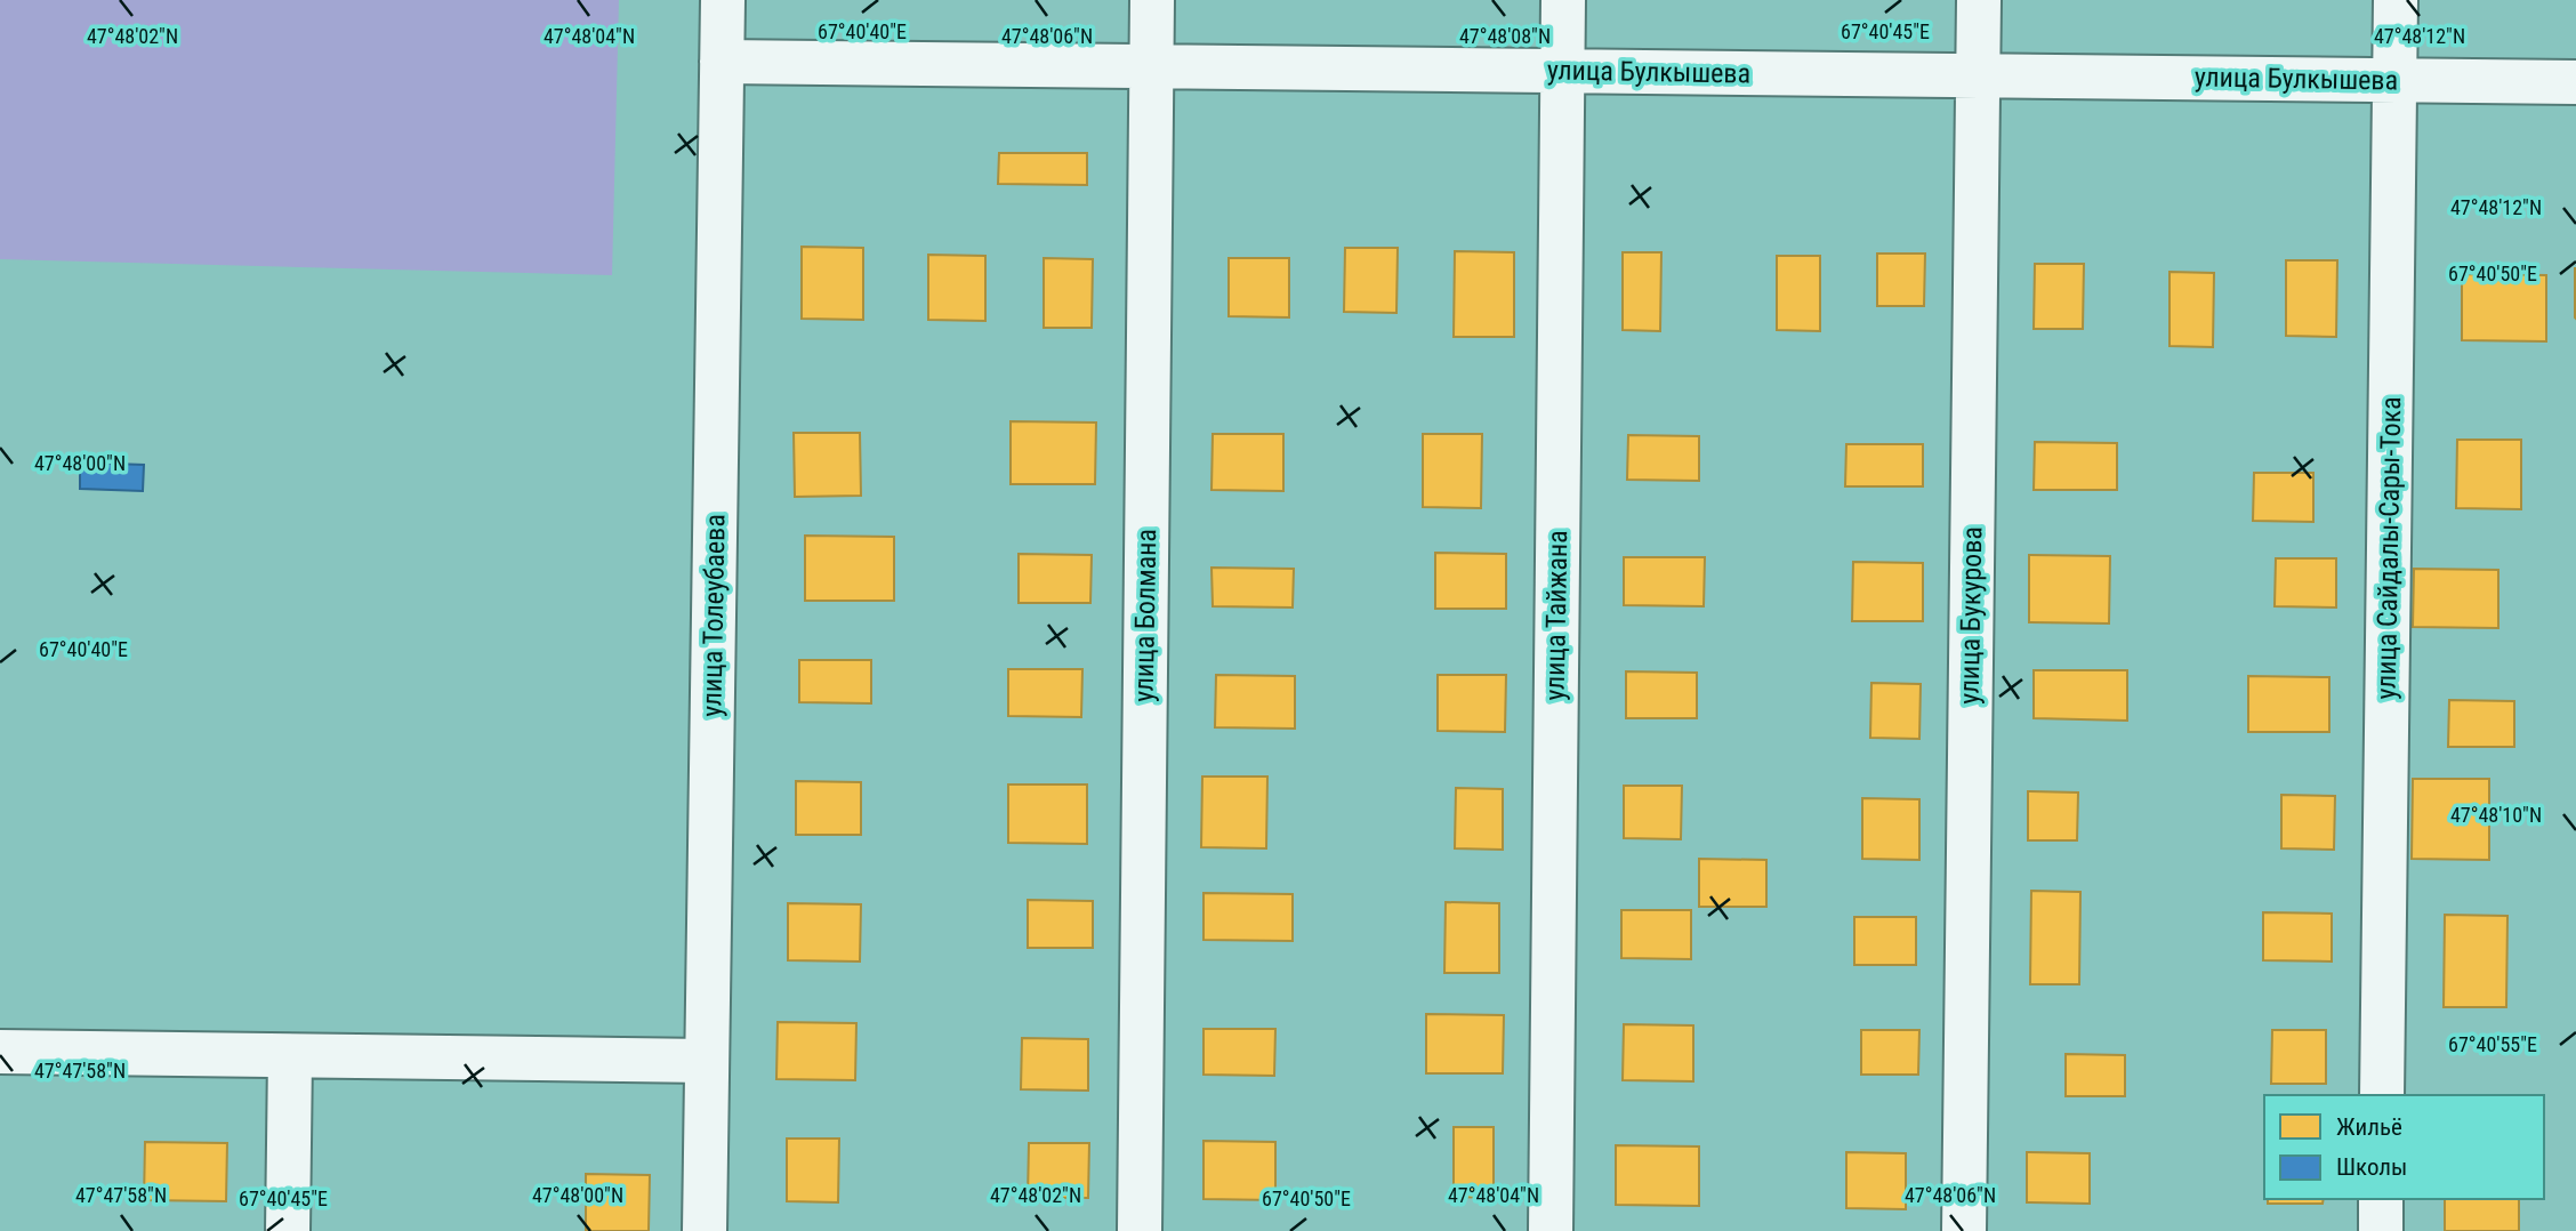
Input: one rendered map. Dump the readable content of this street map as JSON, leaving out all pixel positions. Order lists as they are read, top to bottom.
{
  "streets": {
    "street": [
      "улица Булкышева",
      "улица Сайдалы-Сары-Тока",
      "улица Толеубаева",
      "улица Болмана",
      "улица Тайжана",
      "улица Букурова"
    ]
  },
  "crossings": [
    ["улица Булкышева", "улица Сайдалы-Сары-Тока"],
    ["улица Булкышева", "улица Толеубаева"],
    ["улица Булкышева", "улица Болмана"],
    ["улица Булкышева", "улица Тайжана"],
    ["улица Булкышева", "улица Букурова"]
  ],
  "legend": ["Жильё", "Школы"],
  "coordinates": [
    "67°40'40\"E",
    "67°40'45\"E",
    "47°48'12\"N",
    "47°48'02\"N",
    "47°48'04\"N",
    "47°48'06\"N",
    "47°48'08\"N",
    "67°40'50\"E",
    "47°48'00\"N",
    "47°48'10\"N",
    "67°40'55\"E",
    "47°47'58\"N"
  ]
}
